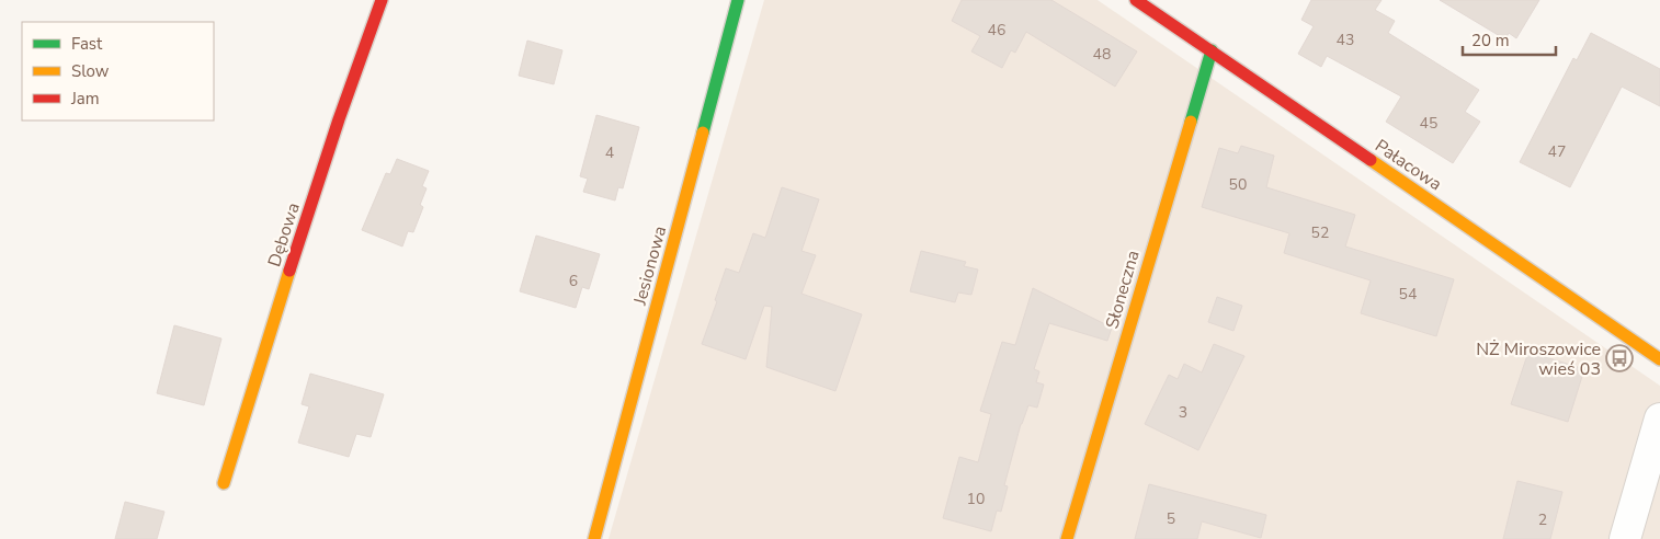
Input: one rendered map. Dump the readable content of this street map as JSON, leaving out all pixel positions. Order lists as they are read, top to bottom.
{
  "streets": {
    "street": [
      "Pałacowa",
      "Dębowa",
      "Jesionowa",
      "Słoneczna"
    ]
  },
  "crossings": [
    ["Pałacowa", "Słoneczna"]
  ],
  "places": {
    "bus stop": ["NŻ Miroszowice wieś 03"]
  },
  "house_numbers": [
    "46",
    "43",
    "48",
    "45",
    "47",
    "4",
    "50",
    "52",
    "6",
    "54",
    "3",
    "10",
    "5",
    "2"
  ],
  "legend": ["Fast", "Slow", "Jam"],
  "scale_bar": "20 m"
}
